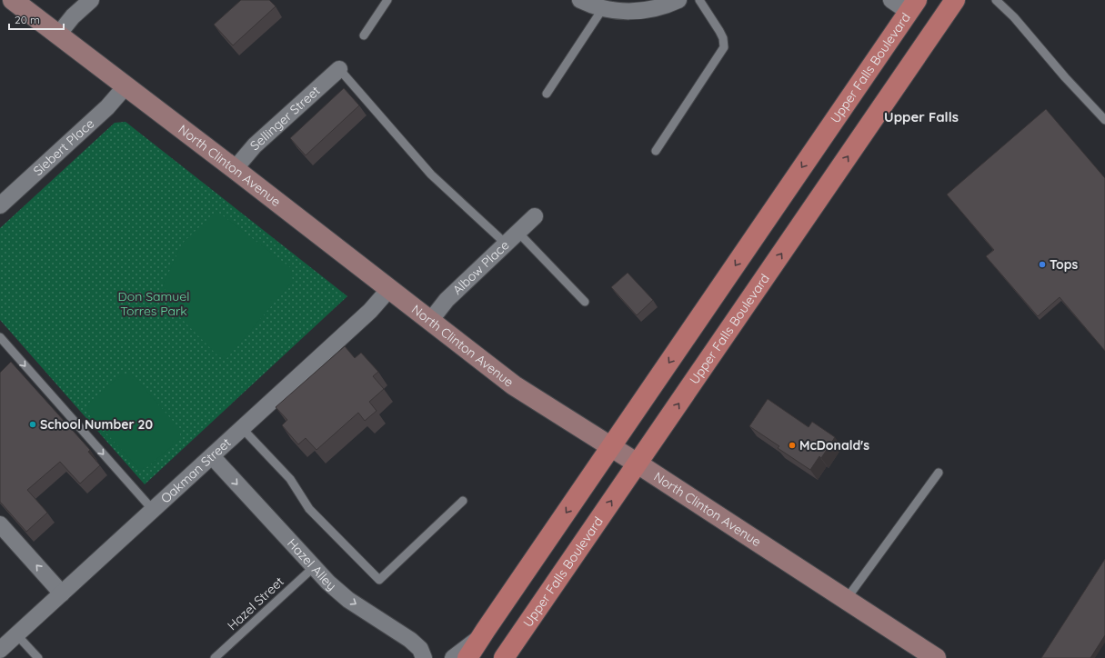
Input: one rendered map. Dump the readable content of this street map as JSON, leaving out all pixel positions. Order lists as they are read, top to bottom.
{
  "streets": {
    "main road": ["Upper Falls Boulevard"],
    "street": [
      "Sellinger Street",
      "Siebert Place",
      "North Clinton Avenue",
      "Albow Place",
      "Oakman Street",
      "Hazel Alley"
    ],
    "lane": ["Hazel Street"]
  },
  "crossings": [
    ["Upper Falls Boulevard", "North Clinton Avenue"],
    ["Sellinger Street", "North Clinton Avenue"],
    ["Siebert Place", "North Clinton Avenue"],
    ["North Clinton Avenue", "Albow Place"],
    ["North Clinton Avenue", "Oakman Street"],
    ["Oakman Street", "Hazel Alley"],
    ["Hazel Alley", "Hazel Street"]
  ],
  "one_way": ["Hazel Alley"],
  "districts": ["Upper Falls"],
  "parks": ["Don Samuel Torres Park"],
  "places": ["Tops", "School Number 20", "McDonald's"],
  "scale_bar": "20 m"
}
